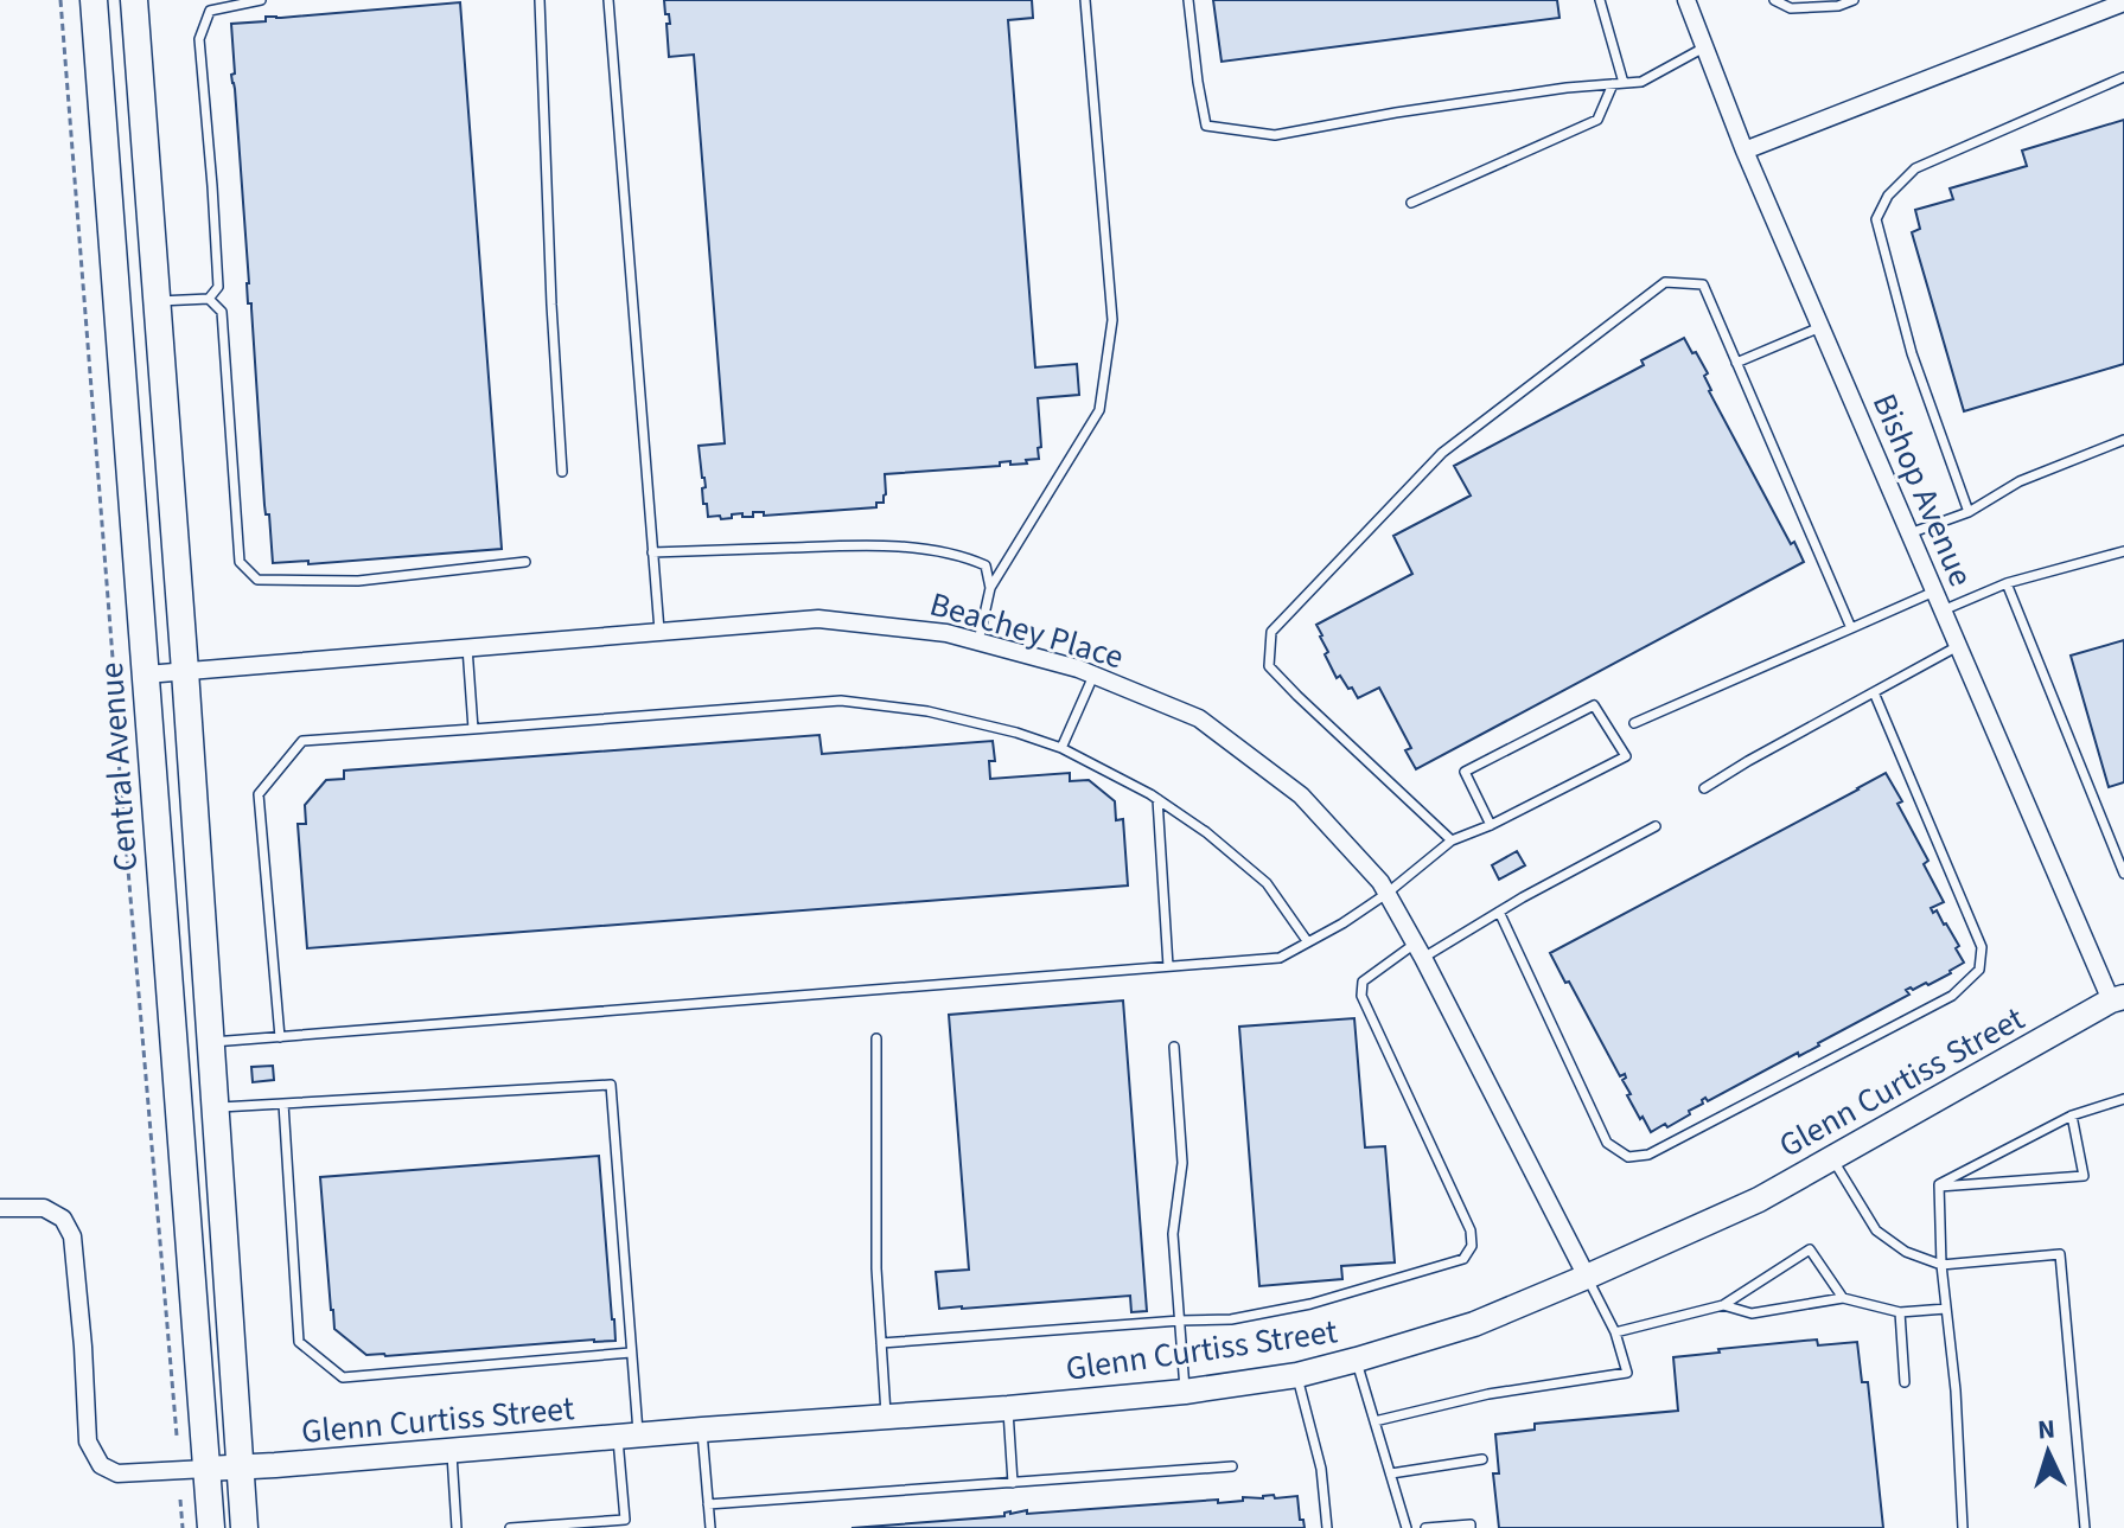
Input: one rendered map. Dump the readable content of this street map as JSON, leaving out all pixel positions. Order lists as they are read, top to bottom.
{
  "streets": {
    "main road": ["Central Avenue"],
    "street": ["Bishop Avenue", "Beachey Place", "Glenn Curtiss Street"]
  },
  "crossings": [
    ["Bishop Avenue", "Glenn Curtiss Street"],
    ["Beachey Place", "Central Avenue"],
    ["Beachey Place", "Glenn Curtiss Street"],
    ["Central Avenue", "Glenn Curtiss Street"]
  ],
  "north": "top"
}
